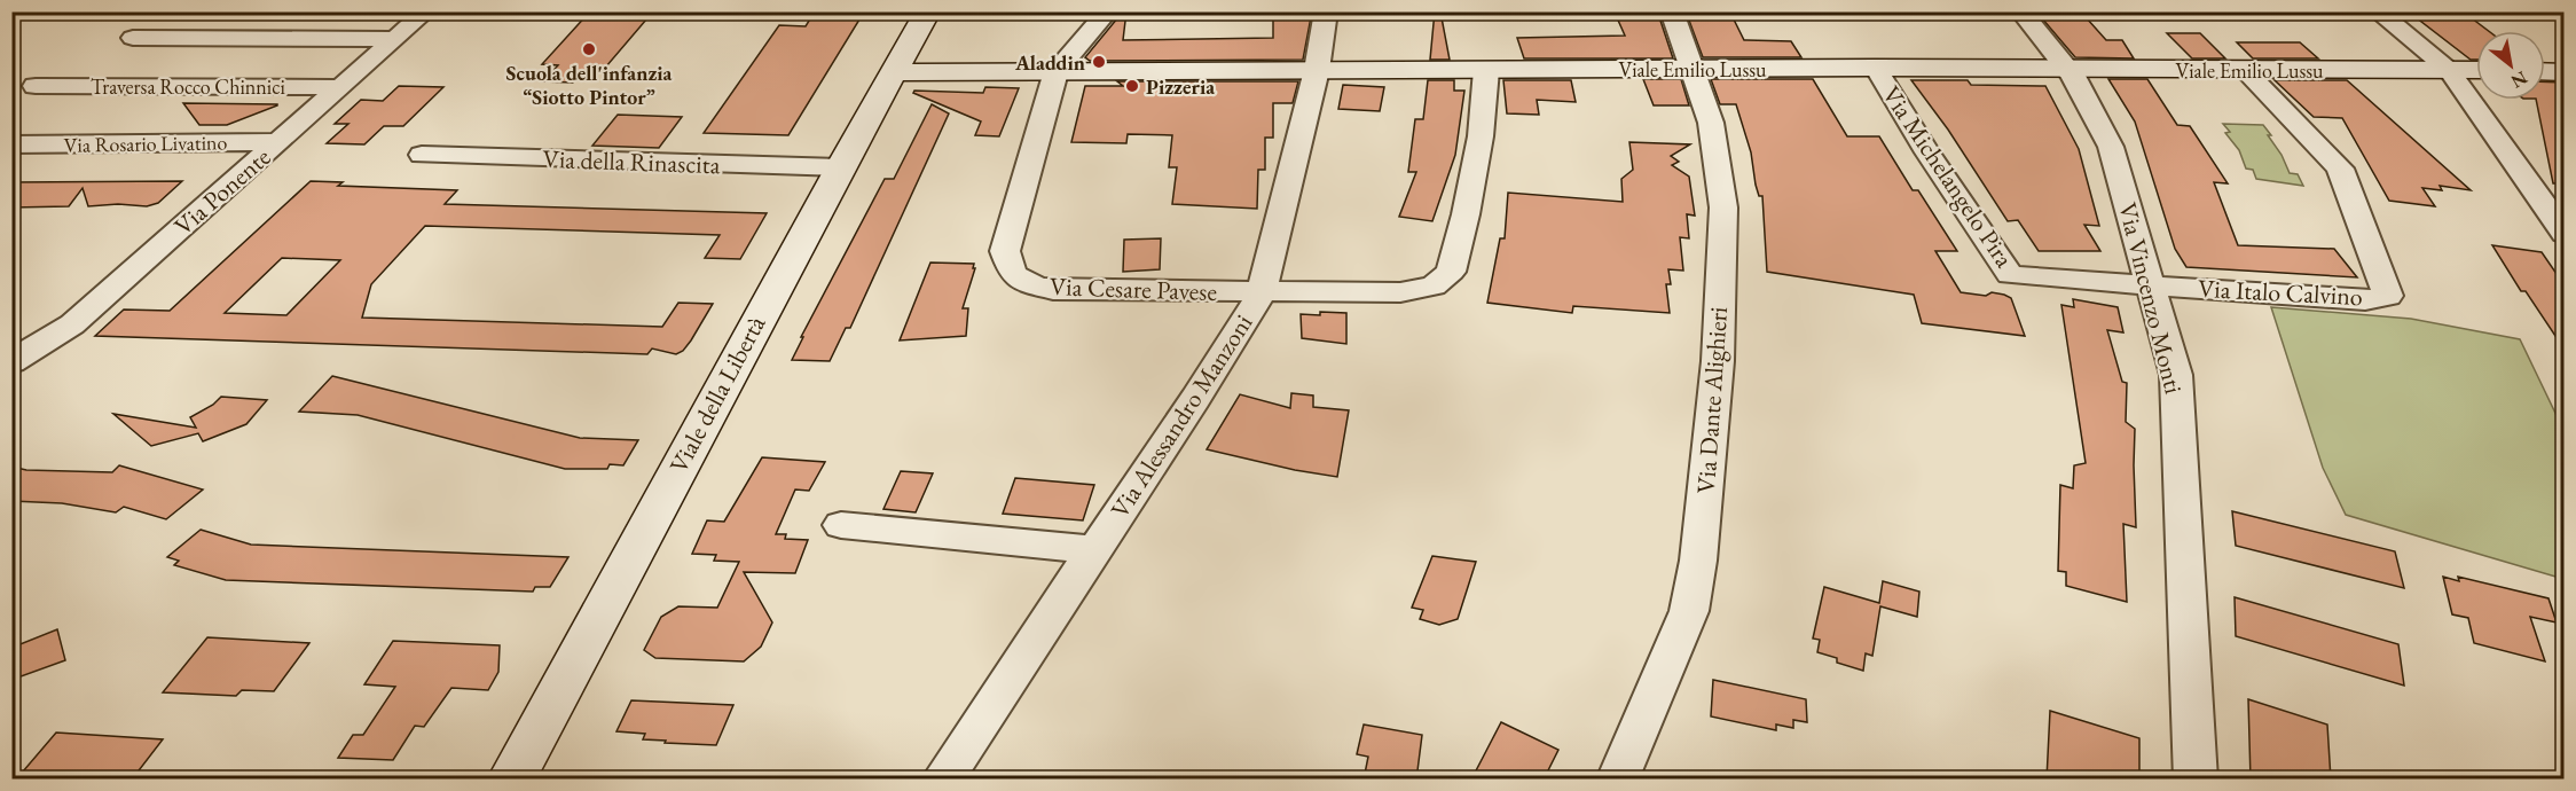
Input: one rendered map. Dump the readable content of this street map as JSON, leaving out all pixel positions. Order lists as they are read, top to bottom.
{
  "streets": {
    "street": [
      "Viale Emilio Lussu",
      "Traversa Rocco Chinnici",
      "Via Rosario Livatino",
      "Via della Rinascita",
      "Via Michelangelo Pira",
      "Via Ponente",
      "Via Cesare Pavese",
      "Via Italo Calvino",
      "Via Vincenzo Monti",
      "Viale della Libertà",
      "Via Dante Alighieri",
      "Via Alessandro Manzoni"
    ]
  },
  "crossings": [
    ["Viale Emilio Lussu", "Via Michelangelo Pira"],
    ["Viale Emilio Lussu", "Via Cesare Pavese"],
    ["Viale Emilio Lussu", "Via Italo Calvino"],
    ["Viale Emilio Lussu", "Via Vincenzo Monti"],
    ["Viale Emilio Lussu", "Viale della Libertà"],
    ["Viale Emilio Lussu", "Via Dante Alighieri"],
    ["Viale Emilio Lussu", "Via Alessandro Manzoni"],
    ["Traversa Rocco Chinnici", "Via Ponente"],
    ["Via Rosario Livatino", "Via Ponente"],
    ["Via della Rinascita", "Viale della Libertà"],
    ["Via Michelangelo Pira", "Via Italo Calvino"],
    ["Via Michelangelo Pira", "Via Vincenzo Monti"],
    ["Via Cesare Pavese", "Via Alessandro Manzoni"],
    ["Via Italo Calvino", "Via Vincenzo Monti"]
  ],
  "places": ["Scuola dell'infanzia “Siotto Pintor”", "Aladdin", "Pizzeria"],
  "north": "bottom right"
}
